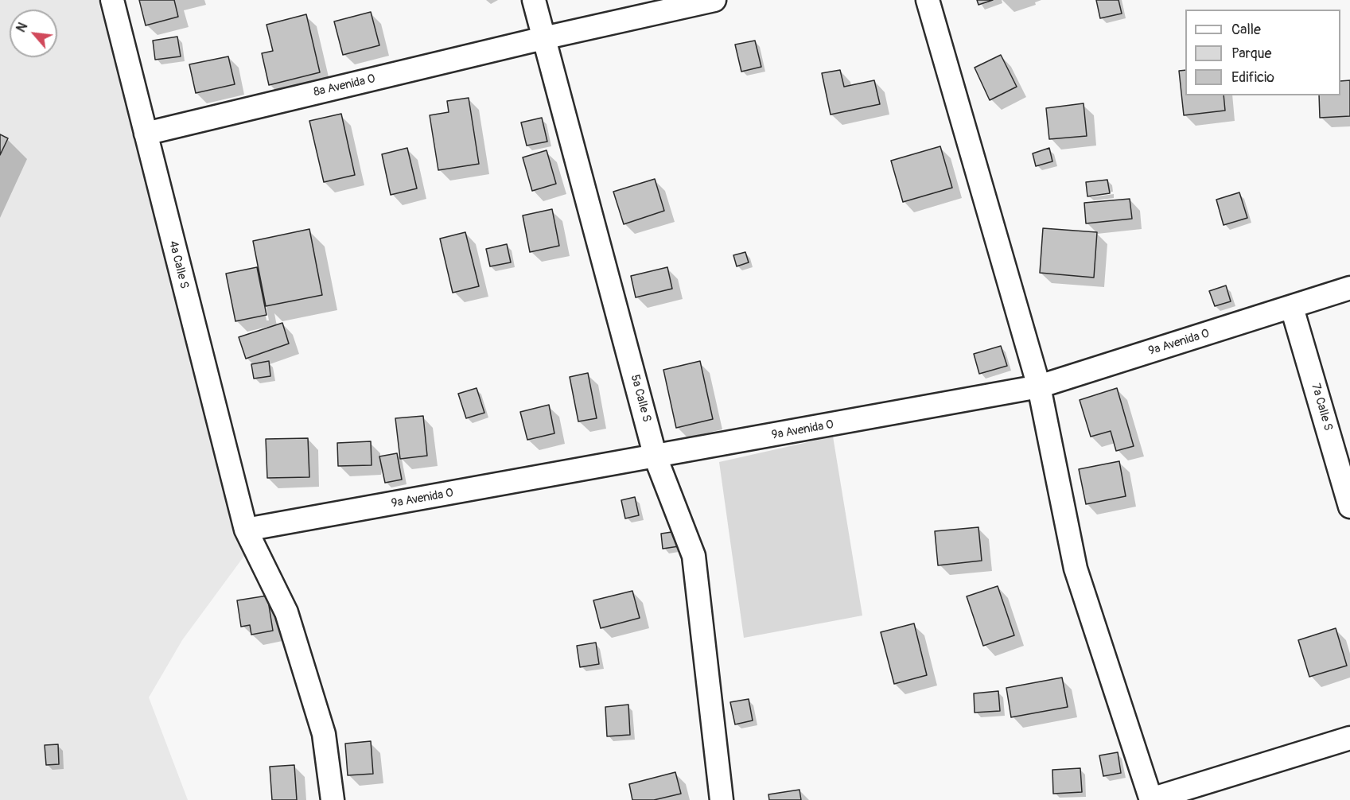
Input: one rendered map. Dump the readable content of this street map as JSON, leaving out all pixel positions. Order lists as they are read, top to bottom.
{
  "streets": {
    "street": [
      "8a Avenida O",
      "4a Calle S",
      "9a Avenida O",
      "5a Calle S",
      "7a Calle S"
    ]
  },
  "crossings": [
    ["8a Avenida O", "4a Calle S"],
    ["8a Avenida O", "5a Calle S"],
    ["4a Calle S", "9a Avenida O"],
    ["9a Avenida O", "5a Calle S"],
    ["9a Avenida O", "7a Calle S"]
  ],
  "legend": ["Calle", "Parque", "Edificio"],
  "north": "top left"
}
